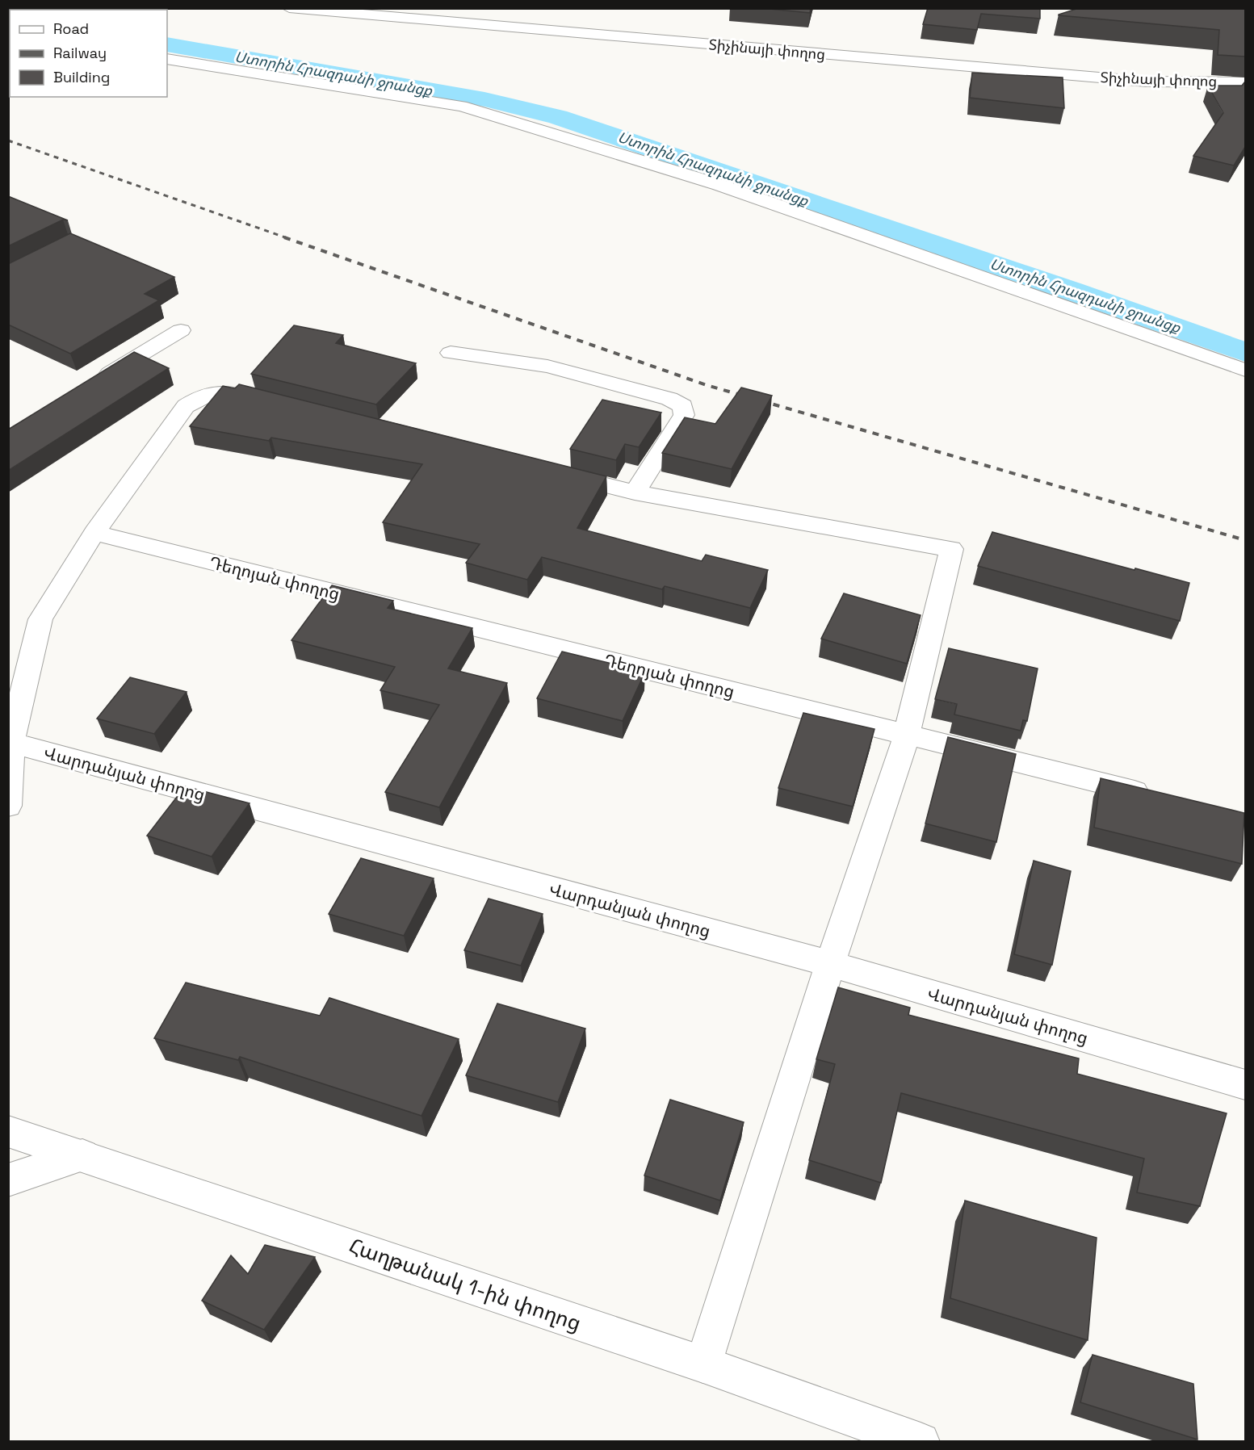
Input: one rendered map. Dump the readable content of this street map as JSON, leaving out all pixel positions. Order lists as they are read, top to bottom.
{
  "streets": {
    "street": [
      "Տիչինայի փողոց",
      "Դեղոյան փողոց",
      "Վարդանյան փողոց",
      "Հաղթանակ 1-ին փողոց"
    ]
  },
  "water": ["Ստորին Հրազդանի ջրանցք"],
  "legend": ["Road", "Railway", "Building"]
}
